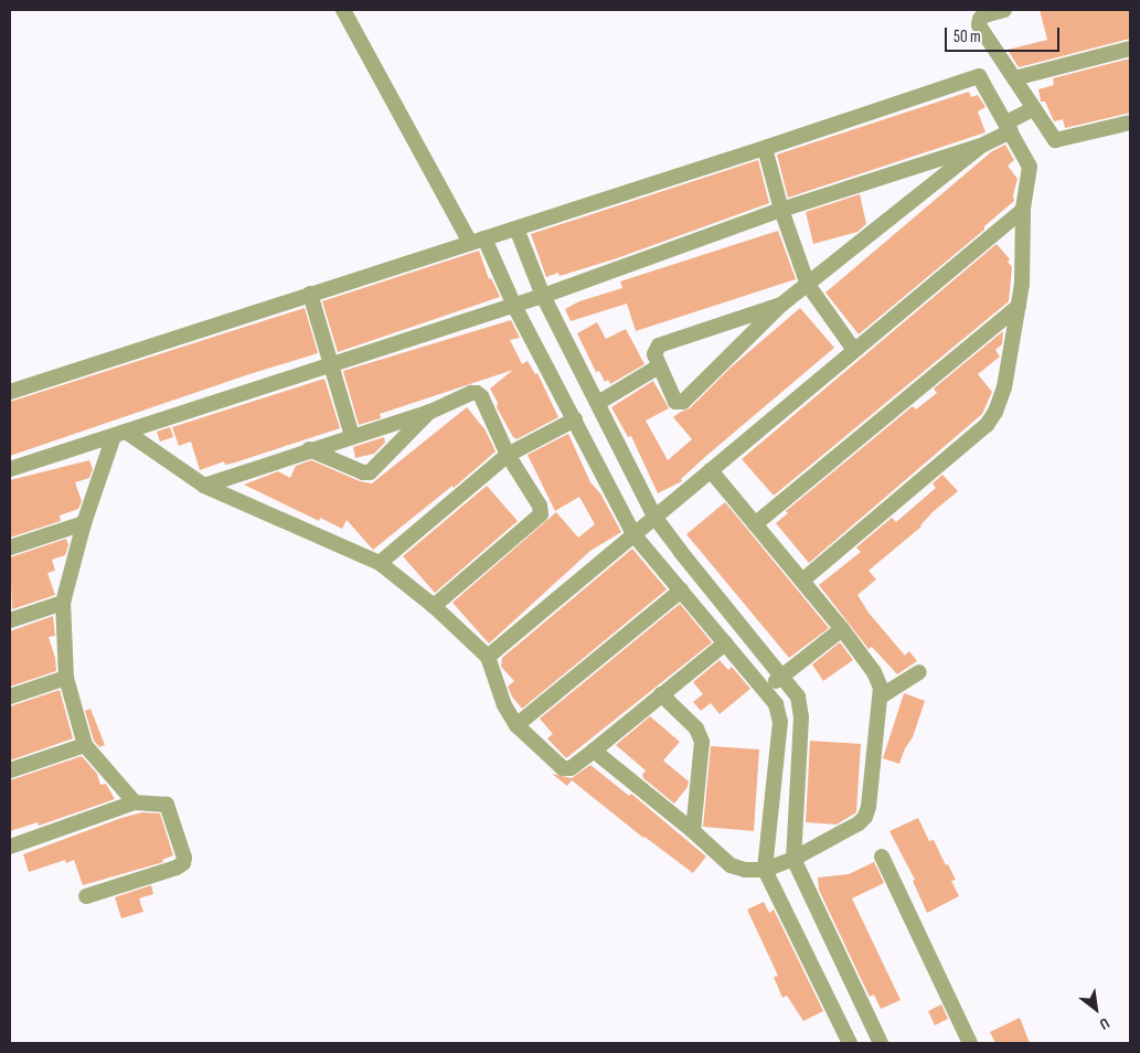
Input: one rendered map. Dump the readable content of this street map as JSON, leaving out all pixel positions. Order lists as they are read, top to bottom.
{
  "scale_bar": "50 m",
  "north": "bottom right"
}
